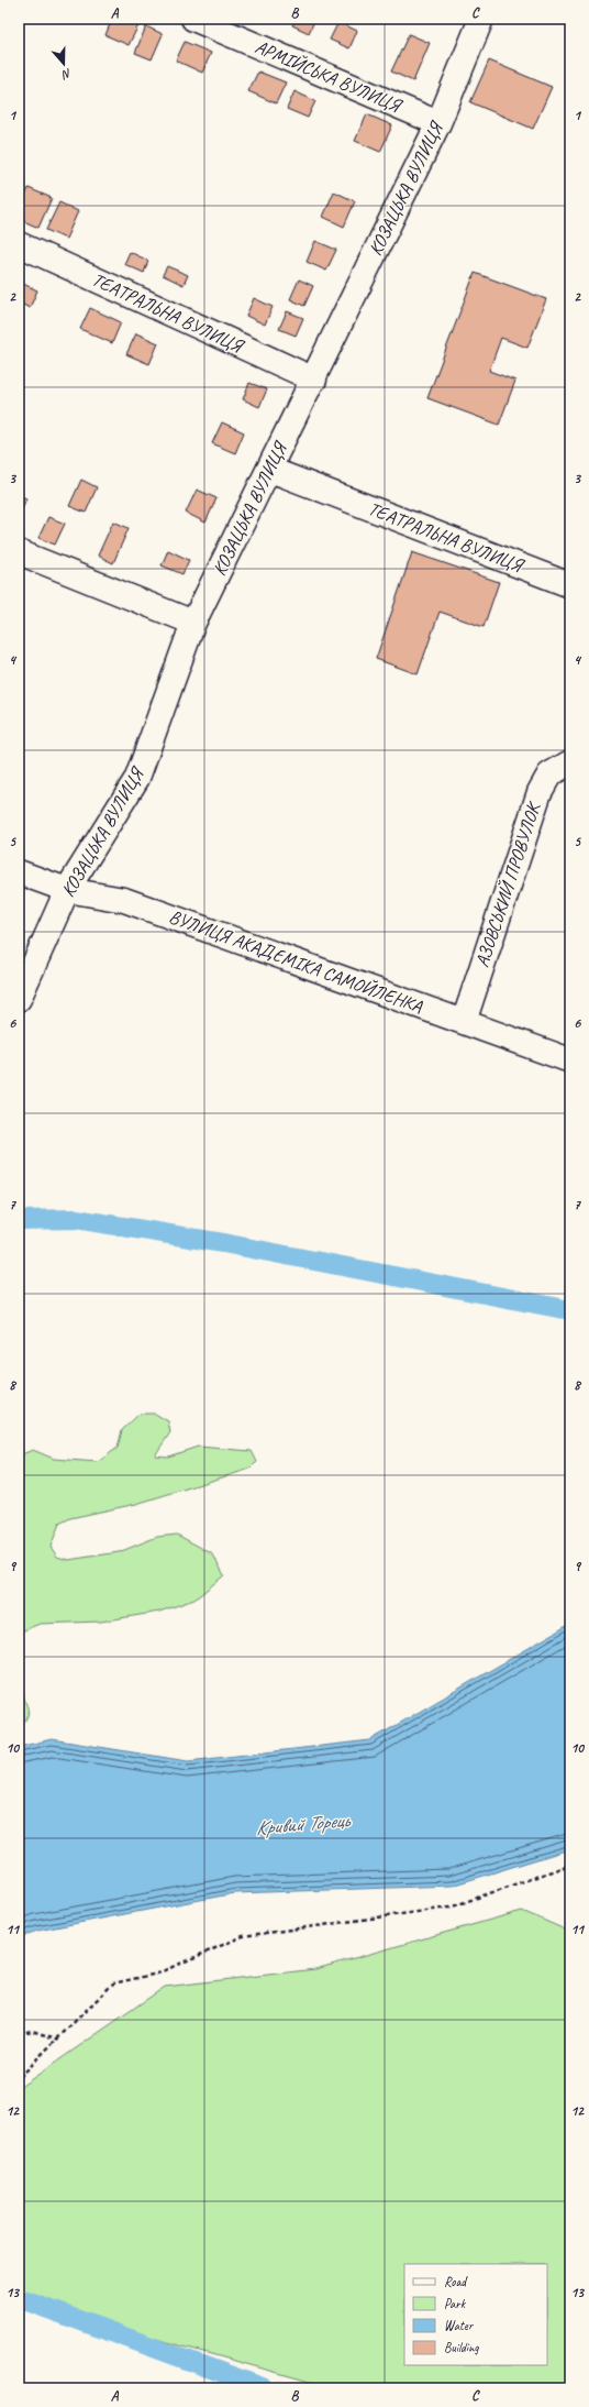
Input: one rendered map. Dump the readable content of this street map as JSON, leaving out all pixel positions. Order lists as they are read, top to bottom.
{
  "streets": {
    "street": [
      "АРМІЙСЬКА ВУЛИЦЯ",
      "КОЗАЦЬКА ВУЛИЦЯ",
      "ТЕАТРАЛЬНА ВУЛИЦЯ",
      "АЗОВСЬКИЙ ПРОВУЛОК",
      "ВУЛИЦЯ АКАДЕМІКА САМОЙЛЕНКА"
    ]
  },
  "crossings": [
    ["АРМІЙСЬКА ВУЛИЦЯ", "КОЗАЦЬКА ВУЛИЦЯ"],
    ["КОЗАЦЬКА ВУЛИЦЯ", "ТЕАТРАЛЬНА ВУЛИЦЯ"],
    ["КОЗАЦЬКА ВУЛИЦЯ", "ВУЛИЦЯ АКАДЕМІКА САМОЙЛЕНКА"],
    ["АЗОВСЬКИЙ ПРОВУЛОК", "ВУЛИЦЯ АКАДЕМІКА САМОЙЛЕНКА"]
  ],
  "water": ["Кривий Торець"],
  "legend": [
    "Road",
    "Park",
    "Water",
    "Building"
  ],
  "north": "bottom",
  "grid": {
    "columns": ["A", "B", "C"],
    "rows": [
      "1",
      "2",
      "3",
      "4",
      "5",
      "6",
      "7",
      "8",
      "9",
      "10",
      "11",
      "12",
      "13"
    ]
  }
}
